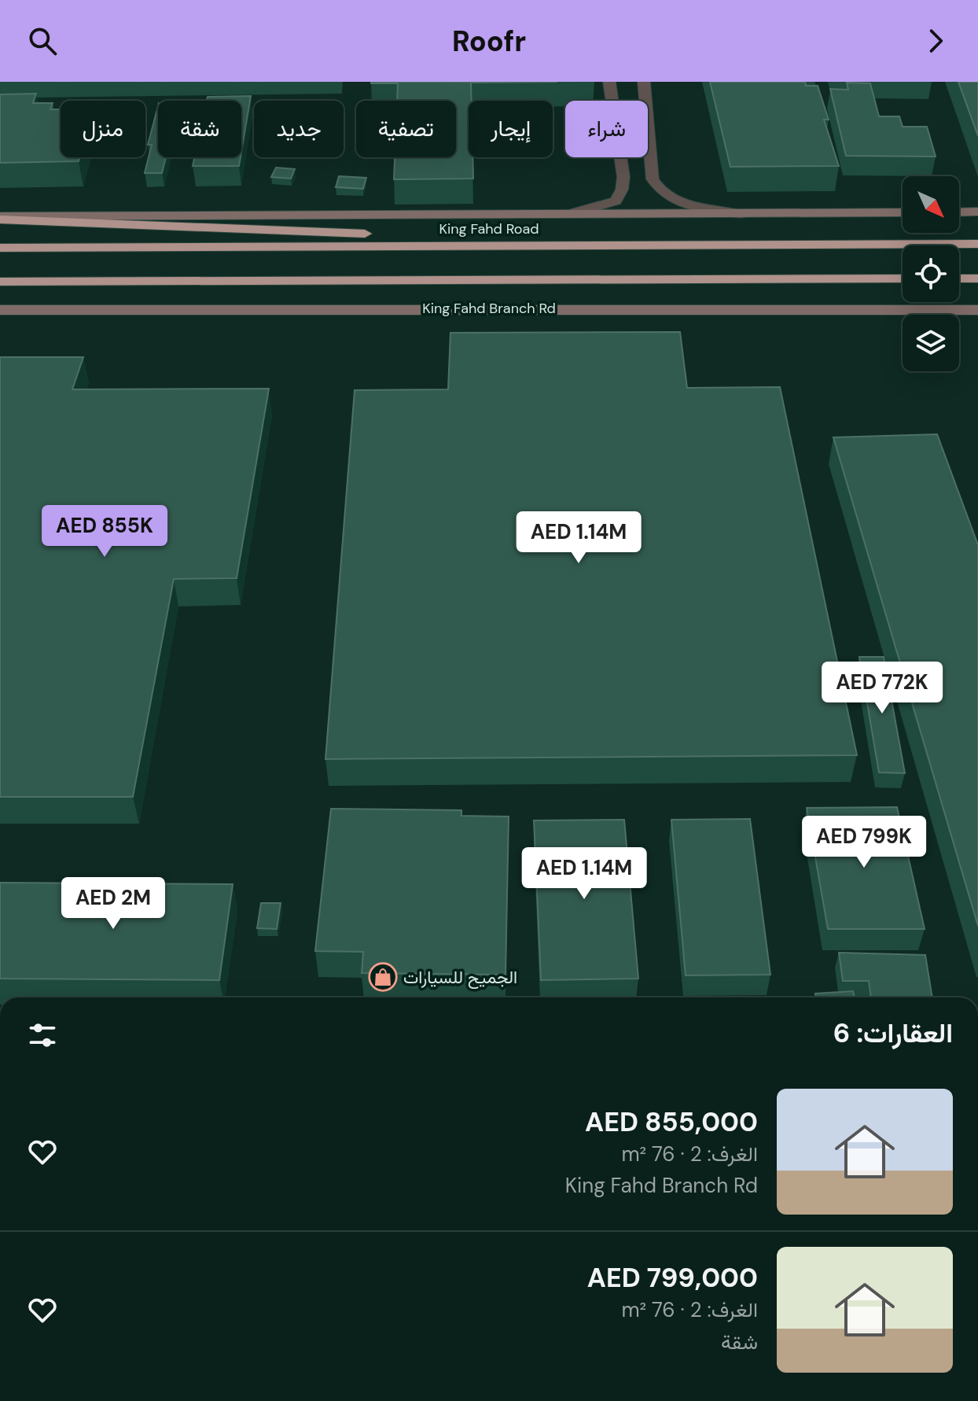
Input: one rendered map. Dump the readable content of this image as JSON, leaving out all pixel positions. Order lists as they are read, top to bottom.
{
  "streets": {
    "highway": ["King Fahd Road"],
    "main road": ["King Fahd Branch Rd"]
  },
  "places": {
    "shop": ["الجميح للسيارات"]
  },
  "north": "bottom right",
  "page": {
    "header": "Roofr",
    "chip": [
      "شراء",
      "إيجار",
      "تصفية",
      "جديد",
      "شقة",
      "منزل"
    ],
    "price": [
      "AED 855K",
      "AED 1.14M",
      "AED 772K",
      "AED 799K",
      "AED 1.14M",
      "AED 2M"
    ],
    "heading": "العقارات: 6",
    "list": [
      {
        "name": "AED 855,000",
        "note": "الغرف: 2 · 76 m² · King Fahd Branch Rd"
      },
      {
        "name": "AED 799,000",
        "note": "الغرف: 2 · 76 m² · شقة"
      }
    ]
  }
}
